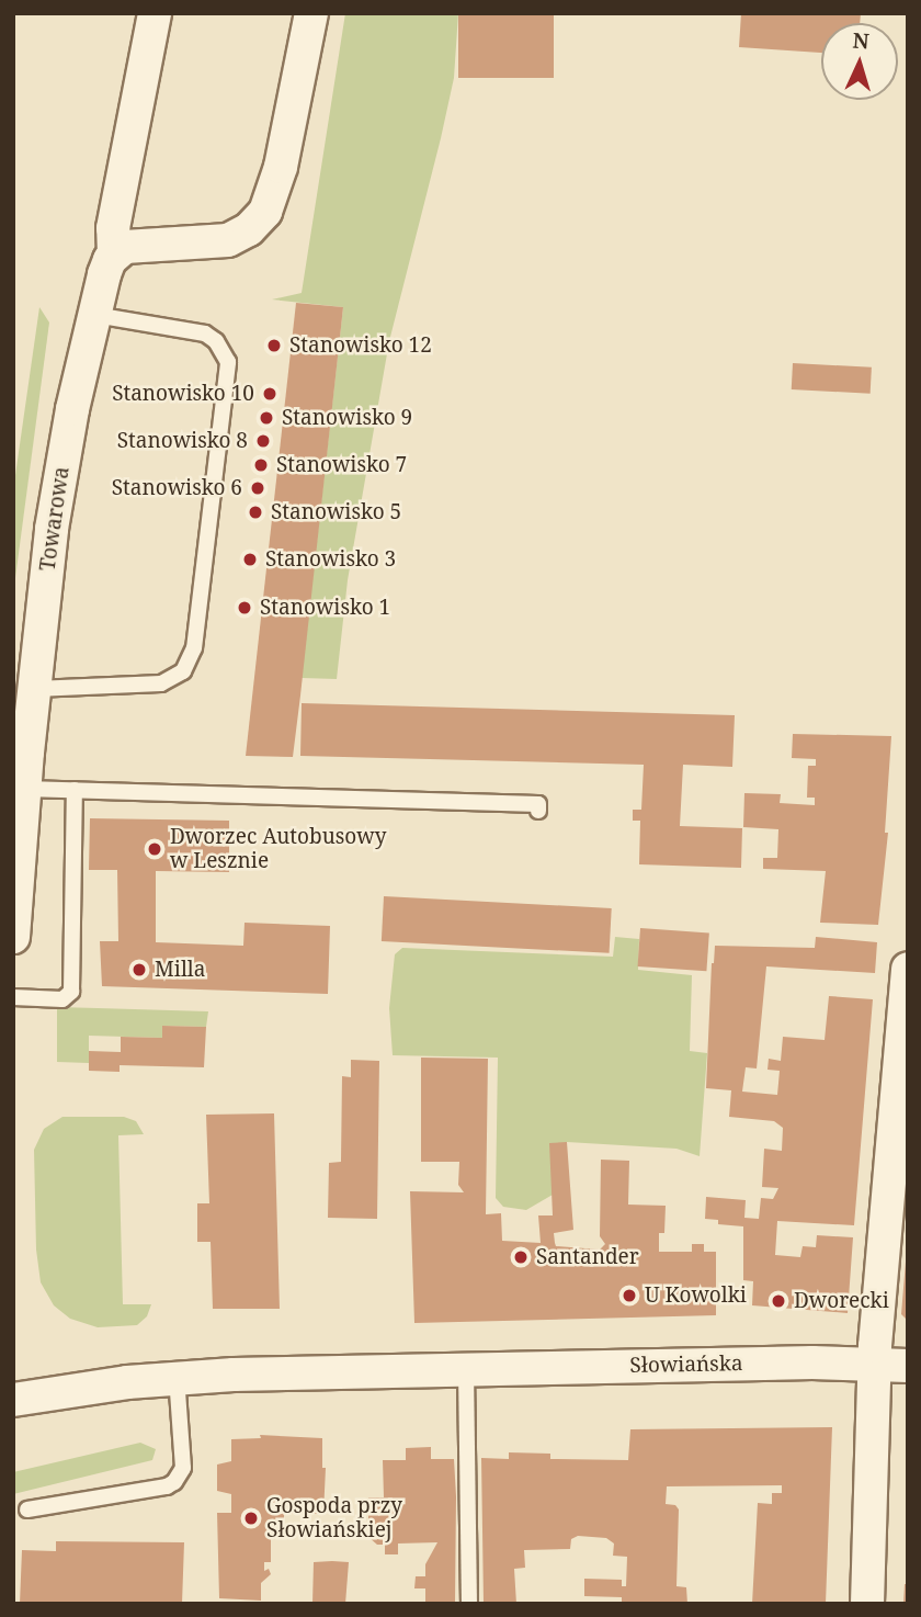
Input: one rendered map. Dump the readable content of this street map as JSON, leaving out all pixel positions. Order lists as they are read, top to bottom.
{
  "streets": {
    "street": ["Towarowa", "Słowiańska"]
  },
  "places": [
    "Stanowisko 12",
    "Stanowisko 10",
    "Stanowisko 9",
    "Stanowisko 8",
    "Stanowisko 7",
    "Stanowisko 6",
    "Stanowisko 5",
    "Stanowisko 3",
    "Stanowisko 1",
    "Dworzec Autobusowy w Lesznie",
    "Milla",
    "Santander",
    "U Kowolki",
    "Dworecki",
    "Gospoda przy Słowiańskiej"
  ],
  "north": "top"
}
